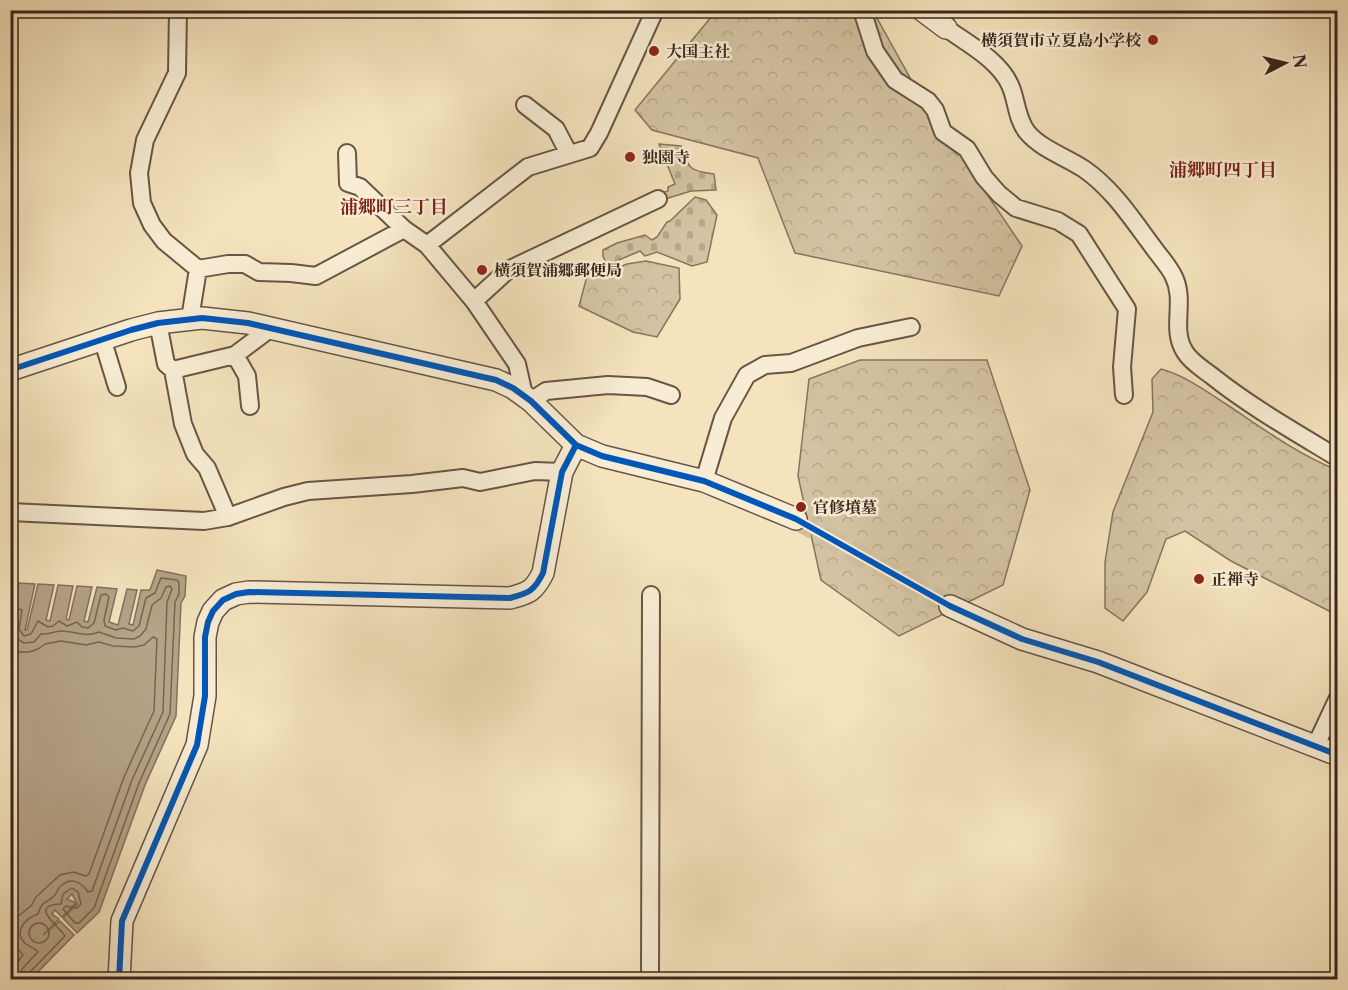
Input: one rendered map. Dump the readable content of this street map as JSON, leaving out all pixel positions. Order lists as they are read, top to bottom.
{
  "districts": ["浦郷町四丁目", "浦郷町三丁目"],
  "places": [
    "横須賀市立夏島小学校",
    "大国主社",
    "独園寺",
    "横須賀浦郷郵便局",
    "官修墳墓",
    "正禅寺"
  ],
  "north": "right"
}
